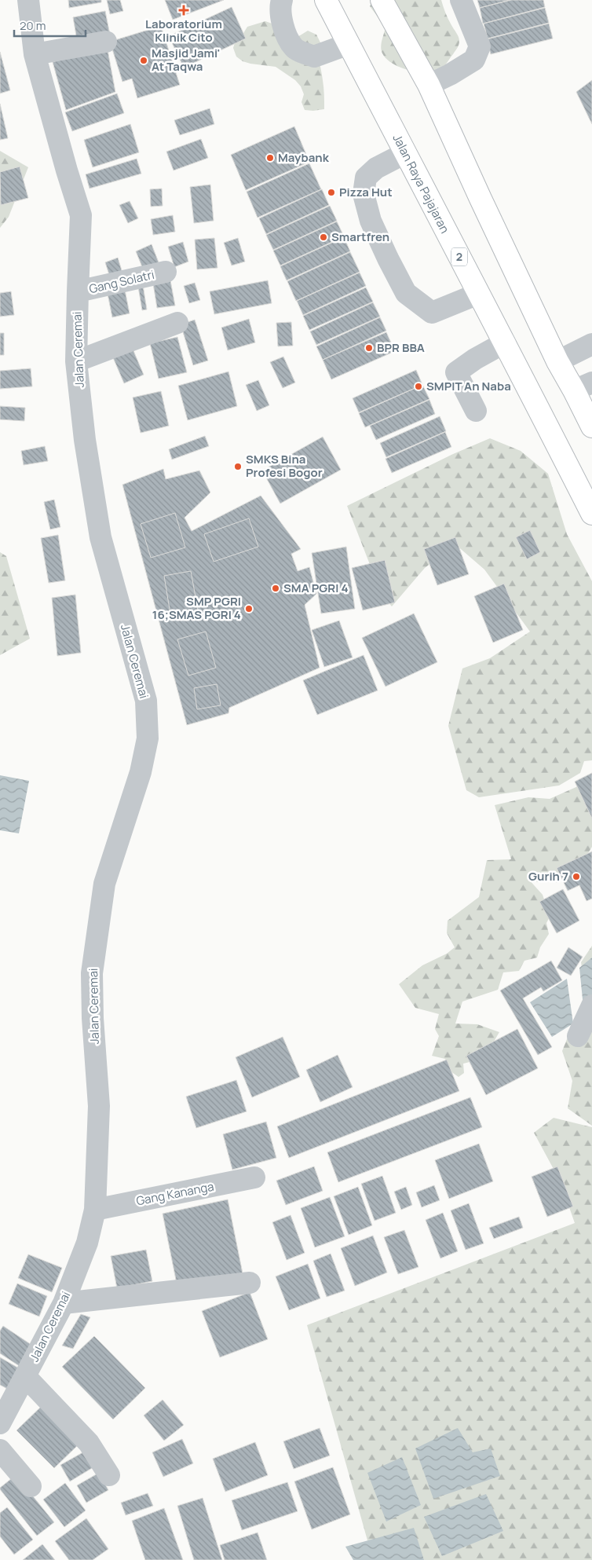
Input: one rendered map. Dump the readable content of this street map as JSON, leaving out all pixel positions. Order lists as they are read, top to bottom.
{
  "streets": {
    "highway": ["Jalan Raya Pajajaran", "2"],
    "street": ["Gang Solatri", "Jalan Ceremai", "Gang Kananga"]
  },
  "crossings": [
    ["Gang Solatri", "Jalan Ceremai"],
    ["Jalan Ceremai", "Gang Kananga"]
  ],
  "places": {
    "health": ["Laboratorium Klinik Cito"],
    "other": [
      "Masjid Jami' At Taqwa",
      "Maybank",
      "Pizza Hut",
      "Smartfren",
      "BPR BBA",
      "SMPIT An Naba",
      "SMKS Bina Profesi Bogor",
      "SMA PGRI 4",
      "SMP PGRI 16;SMAS PGRI 4",
      "Gurih 7"
    ]
  },
  "scale_bar": "20 m"
}
